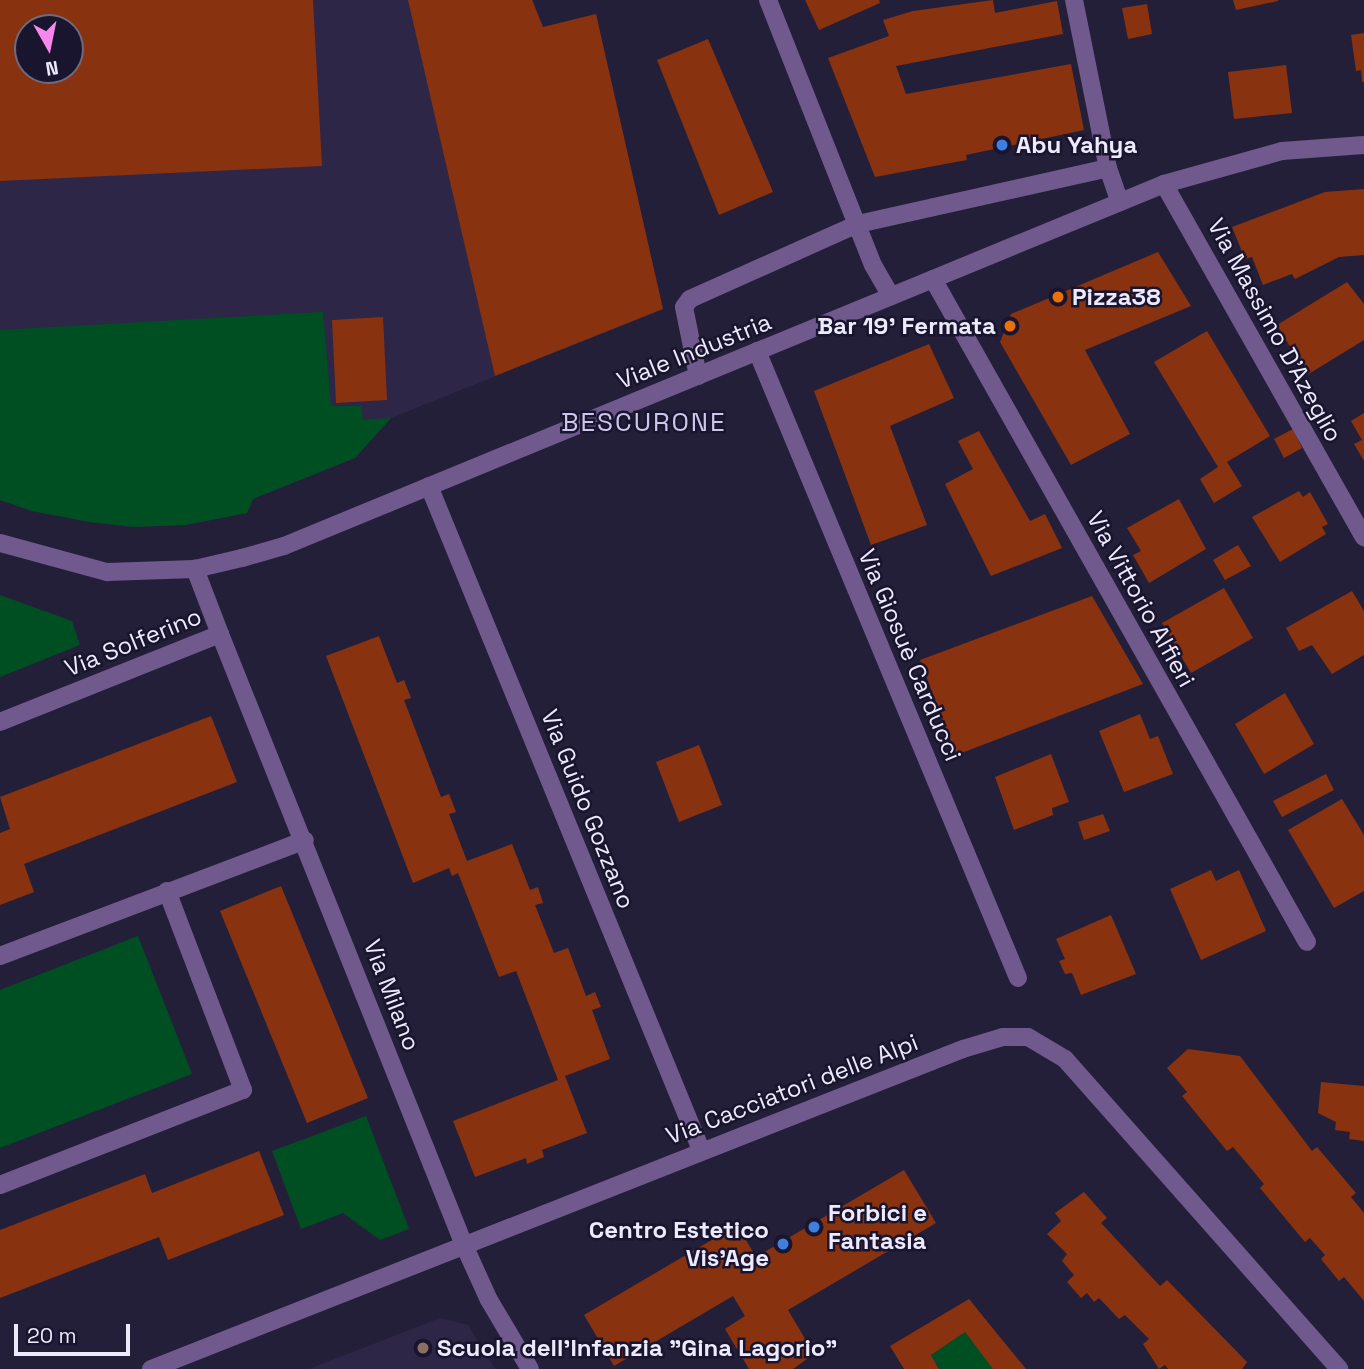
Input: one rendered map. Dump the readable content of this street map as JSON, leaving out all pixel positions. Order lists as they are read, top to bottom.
{
  "streets": {
    "street": [
      "Via Massimo D'Azeglio",
      "Viale Industria",
      "Via Vittorio Alfieri",
      "Via Solferino",
      "Via Giosuè Carducci",
      "Via Guido Gozzano",
      "Via Milano",
      "Via Cacciatori delle Alpi"
    ]
  },
  "crossings": [
    ["Via Massimo D'Azeglio", "Viale Industria"],
    ["Viale Industria", "Via Vittorio Alfieri"],
    ["Viale Industria", "Via Solferino"],
    ["Viale Industria", "Via Giosuè Carducci"],
    ["Viale Industria", "Via Guido Gozzano"],
    ["Via Solferino", "Via Milano"],
    ["Via Guido Gozzano", "Via Cacciatori delle Alpi"],
    ["Via Milano", "Via Cacciatori delle Alpi"]
  ],
  "districts": ["BESCURONE"],
  "places": [
    "Abu Yahya",
    "Pizza38",
    "Bar 19' Fermata",
    "Forbici e Fantasia",
    "Centro Estetico Vis'Age",
    "Scuola dell'Infanzia \"Gina Lagorio\""
  ],
  "scale_bar": "20 m",
  "north": "bottom"
}
